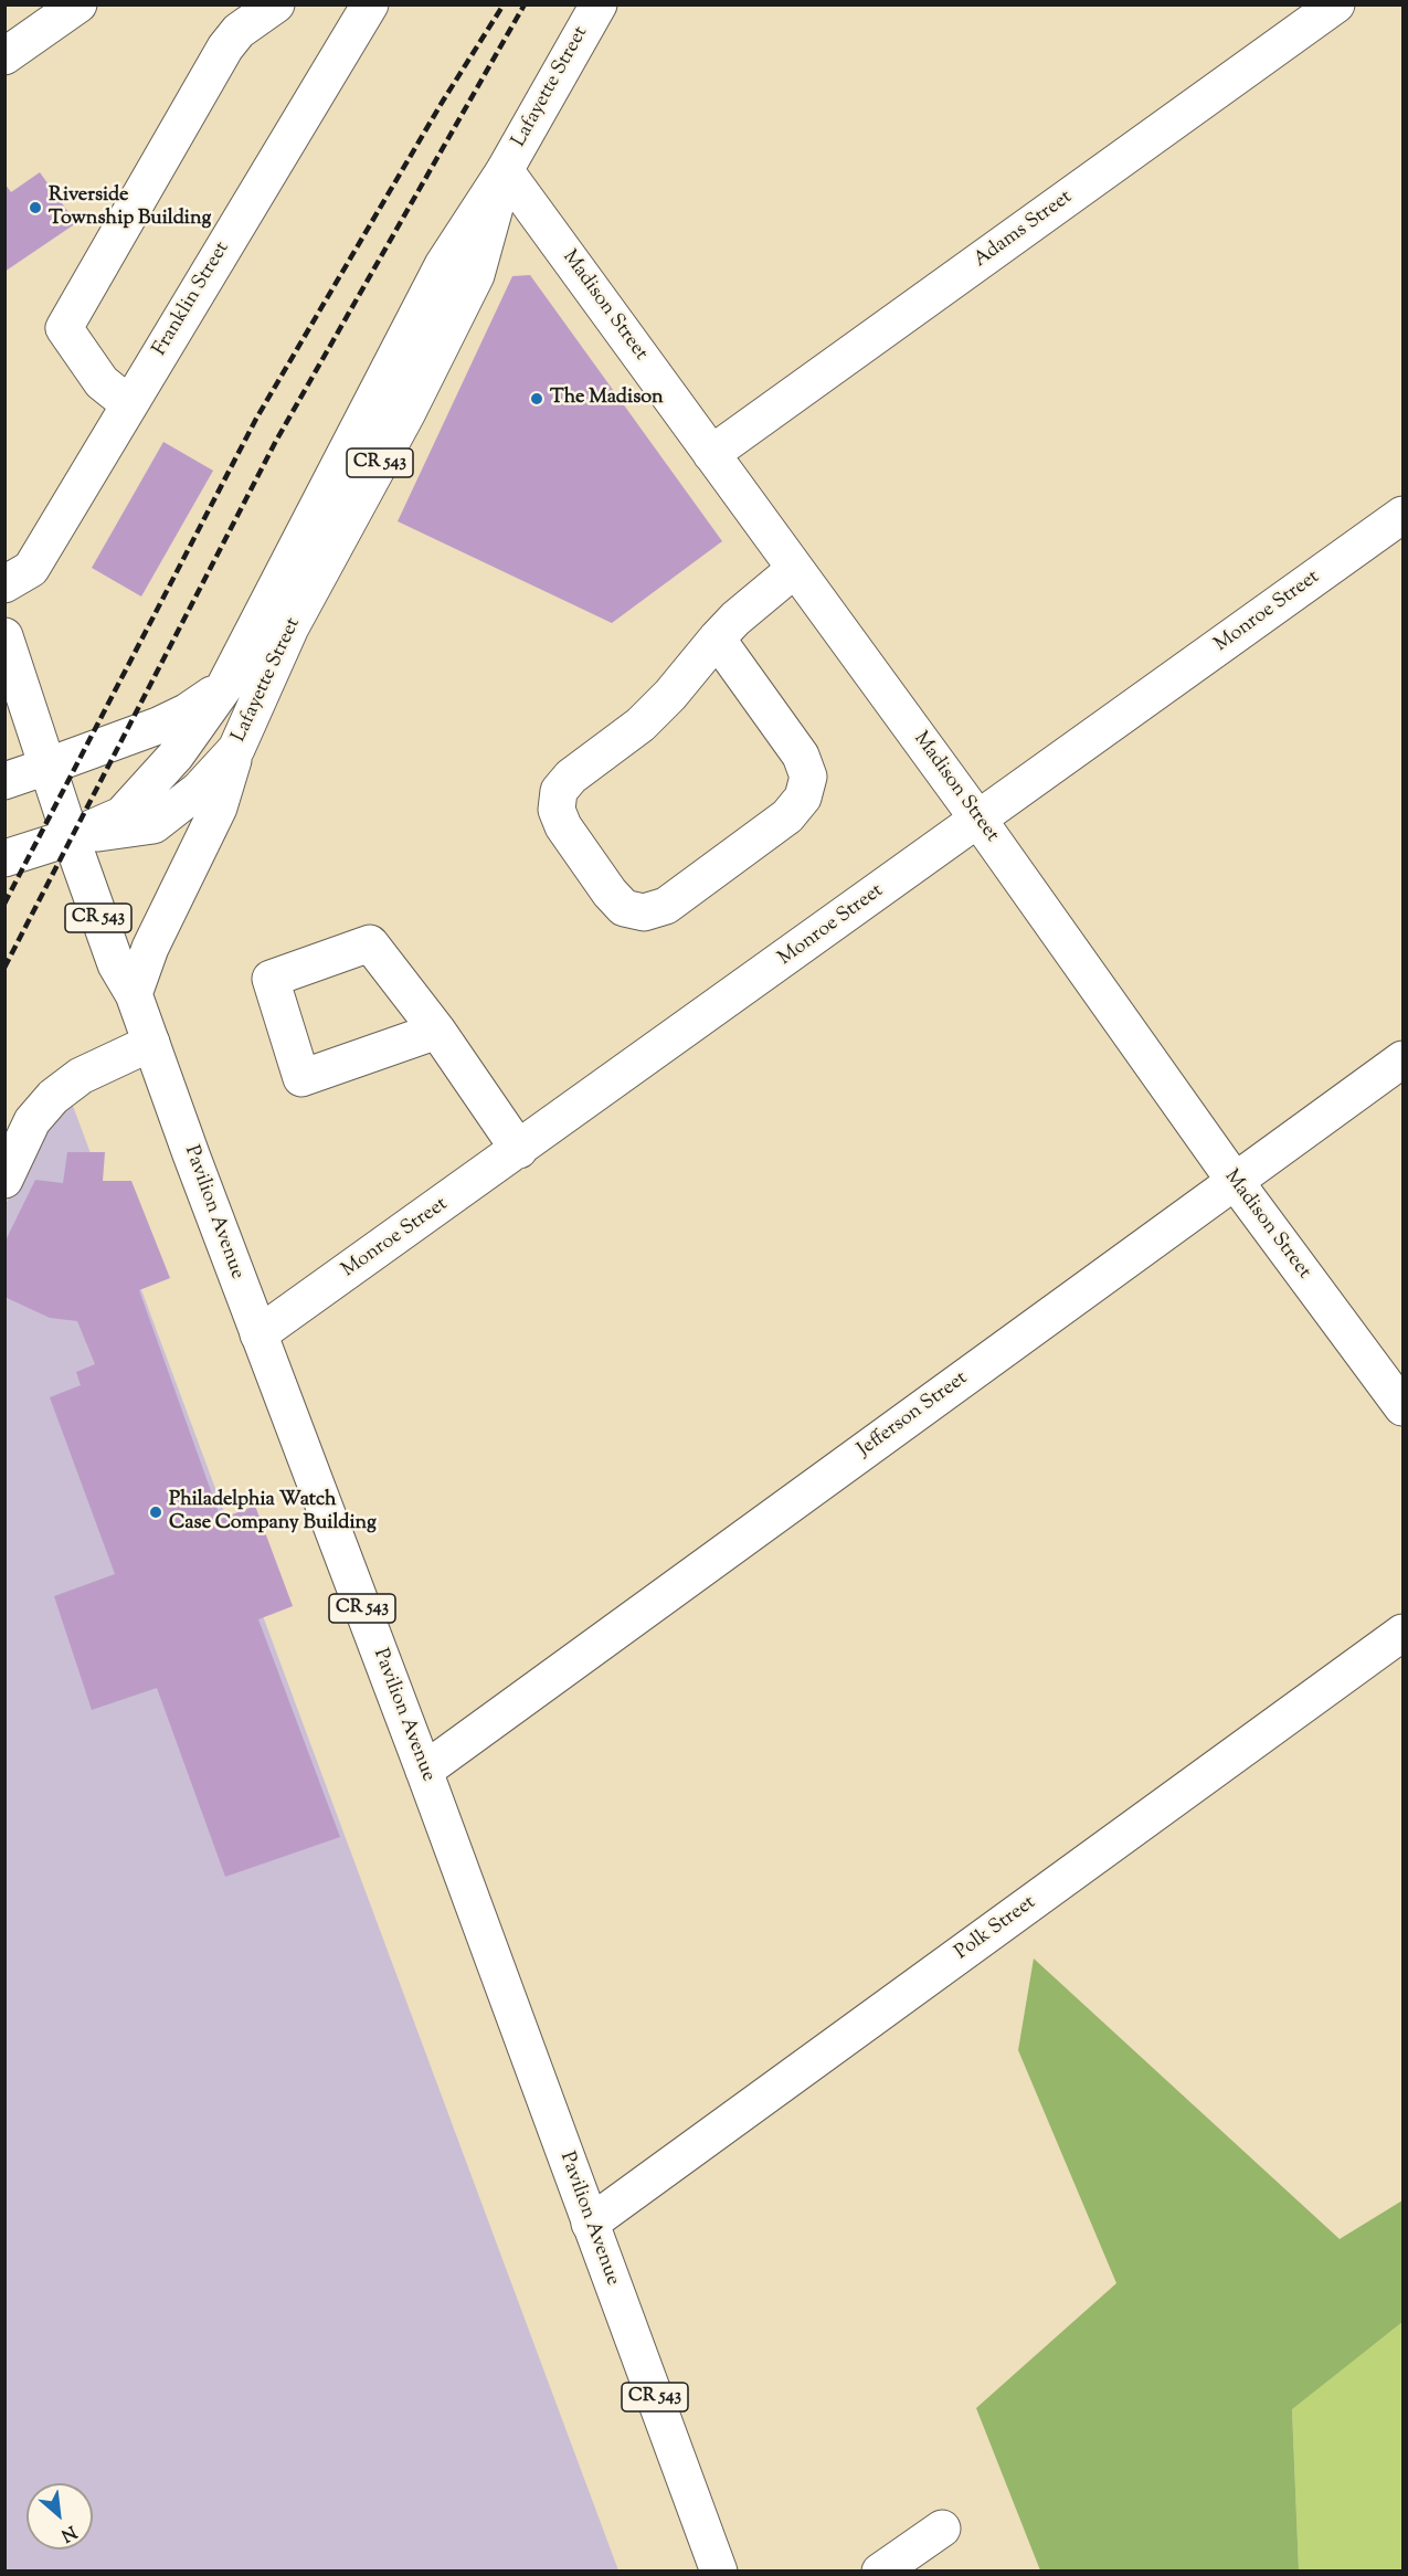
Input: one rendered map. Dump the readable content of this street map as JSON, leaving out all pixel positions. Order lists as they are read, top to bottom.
{
  "streets": {
    "street": [
      "Lafayette Street",
      "Adams Street",
      "Franklin Street",
      "Madison Street",
      "CR 543",
      "Monroe Street",
      "Pavilion Avenue",
      "Jefferson Street",
      "Polk Street"
    ]
  },
  "crossings": [
    ["Lafayette Street", "Madison Street"],
    ["Lafayette Street", "Pavilion Avenue"],
    ["Adams Street", "Madison Street"],
    ["Madison Street", "Monroe Street"],
    ["Madison Street", "Jefferson Street"],
    ["Monroe Street", "Pavilion Avenue"],
    ["Pavilion Avenue", "Jefferson Street"],
    ["Pavilion Avenue", "Polk Street"]
  ],
  "places": ["Riverside Township Building", "The Madison", "Philadelphia Watch Case Company Building"],
  "north": "bottom right"
}
